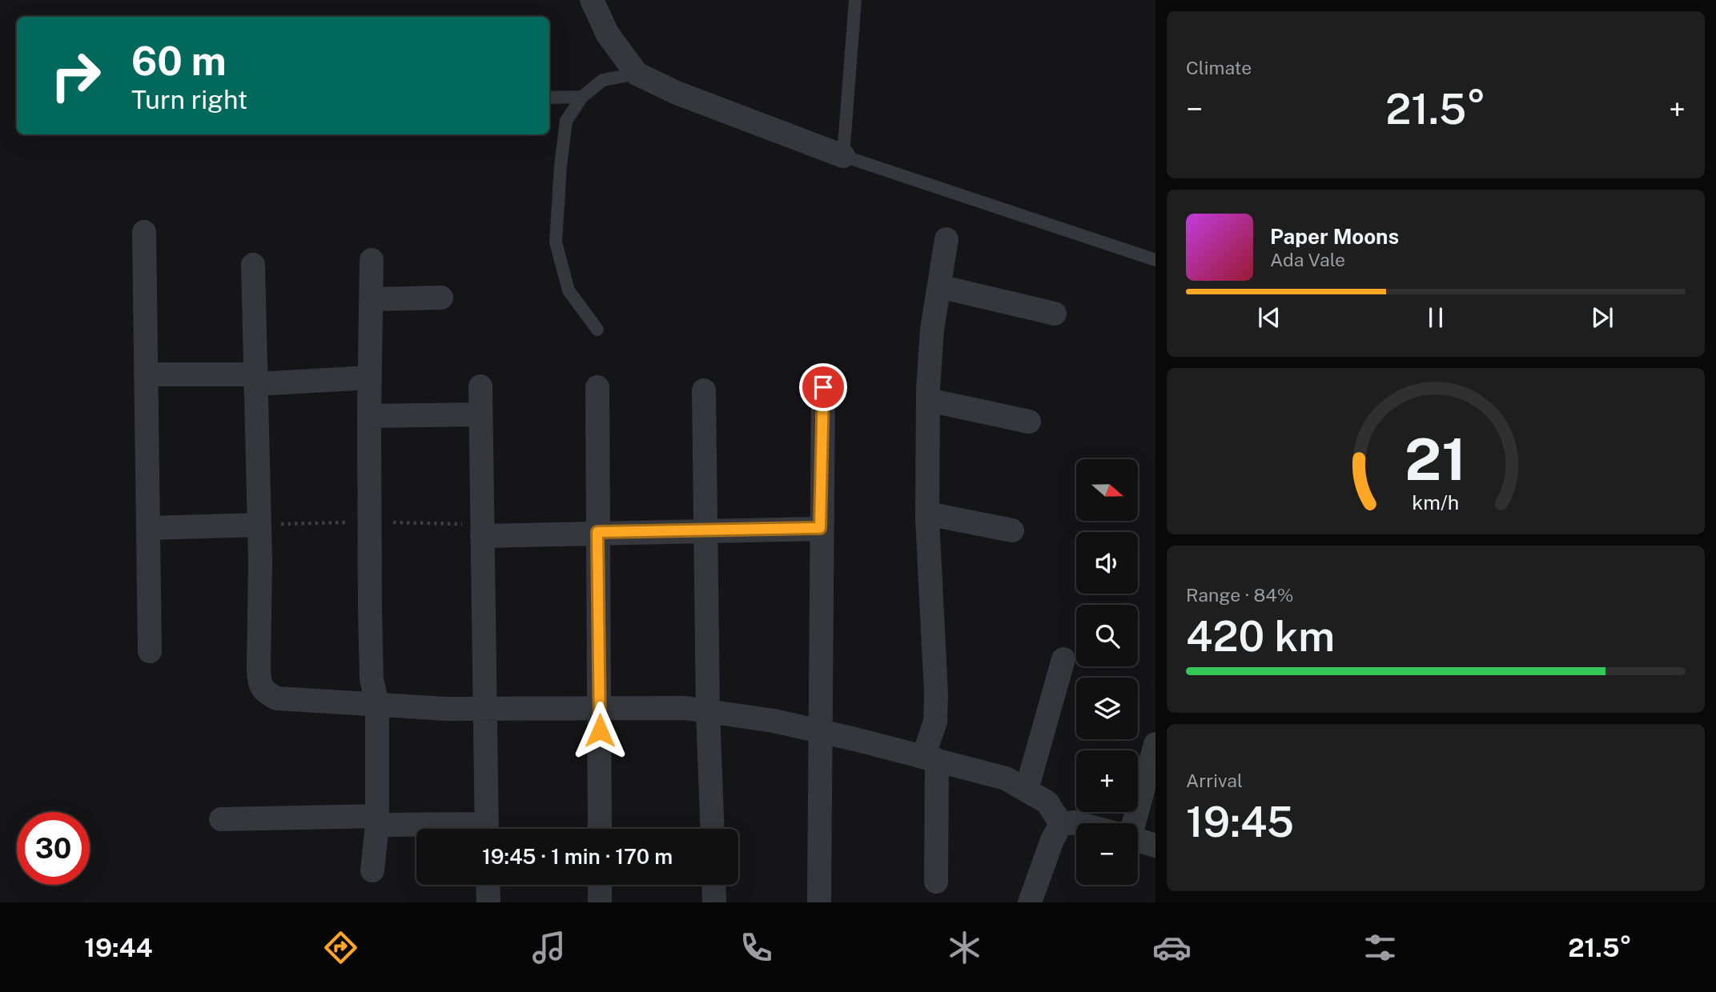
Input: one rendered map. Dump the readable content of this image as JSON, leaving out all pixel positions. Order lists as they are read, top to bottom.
{
  "north": "right",
  "page": {
    "tile": [
      "Climate",
      ["Range · 84%", "420 km"],
      ["Arrival", "19:45"]
    ],
    "turn": ["60 m", "Turn right"],
    "heat": ["−", "21.5°", "+"],
    "song": ["Paper Moons", "Ada Vale"],
    "map_buttons": ["+", "−"],
    "limit": "30",
    "trip": "19:45 · 1 min · 170 m",
    "tabs": ["19:44", "21.5°"],
    "gauge": ["21", "km/h"]
  }
}
